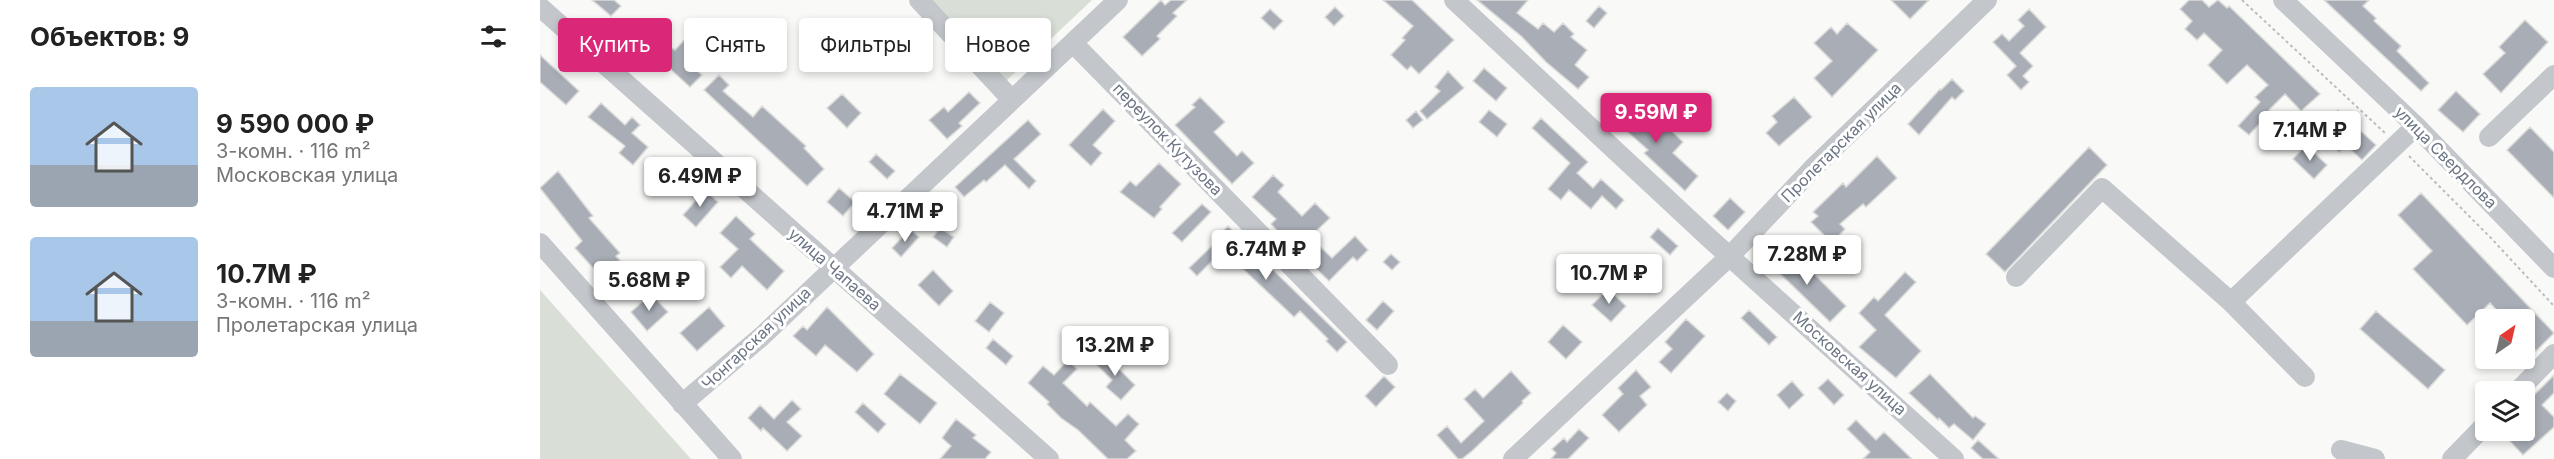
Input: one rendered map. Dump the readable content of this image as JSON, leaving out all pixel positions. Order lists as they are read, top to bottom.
{
  "streets": {
    "street": [
      "переулок Кутузова",
      "Пролетарская улица",
      "улица Свердлова",
      "улица Чапаева",
      "Чонгарская улица",
      "Московская улица"
    ]
  },
  "crossings": [
    ["переулок Кутузова", "Чонгарская улица"],
    ["Пролетарская улица", "Московская улица"],
    ["улица Чапаева", "Чонгарская улица"]
  ],
  "north": "top right",
  "page": {
    "heading": "Объектов: 9",
    "chip": [
      "Купить",
      "Снять",
      "Фильтры",
      "Новое"
    ],
    "list": [
      {
        "name": "9 590 000 ₽",
        "note": "3-комн. · 116 m² · Московская улица"
      },
      {
        "name": "10.7M ₽",
        "note": "3-комн. · 116 m² · Пролетарская улица"
      }
    ],
    "price": [
      "9.59M ₽",
      "7.14M ₽",
      "6.49M ₽",
      "4.71M ₽",
      "6.74M ₽",
      "7.28M ₽",
      "10.7M ₽",
      "5.68M ₽",
      "13.2M ₽"
    ]
  }
}
